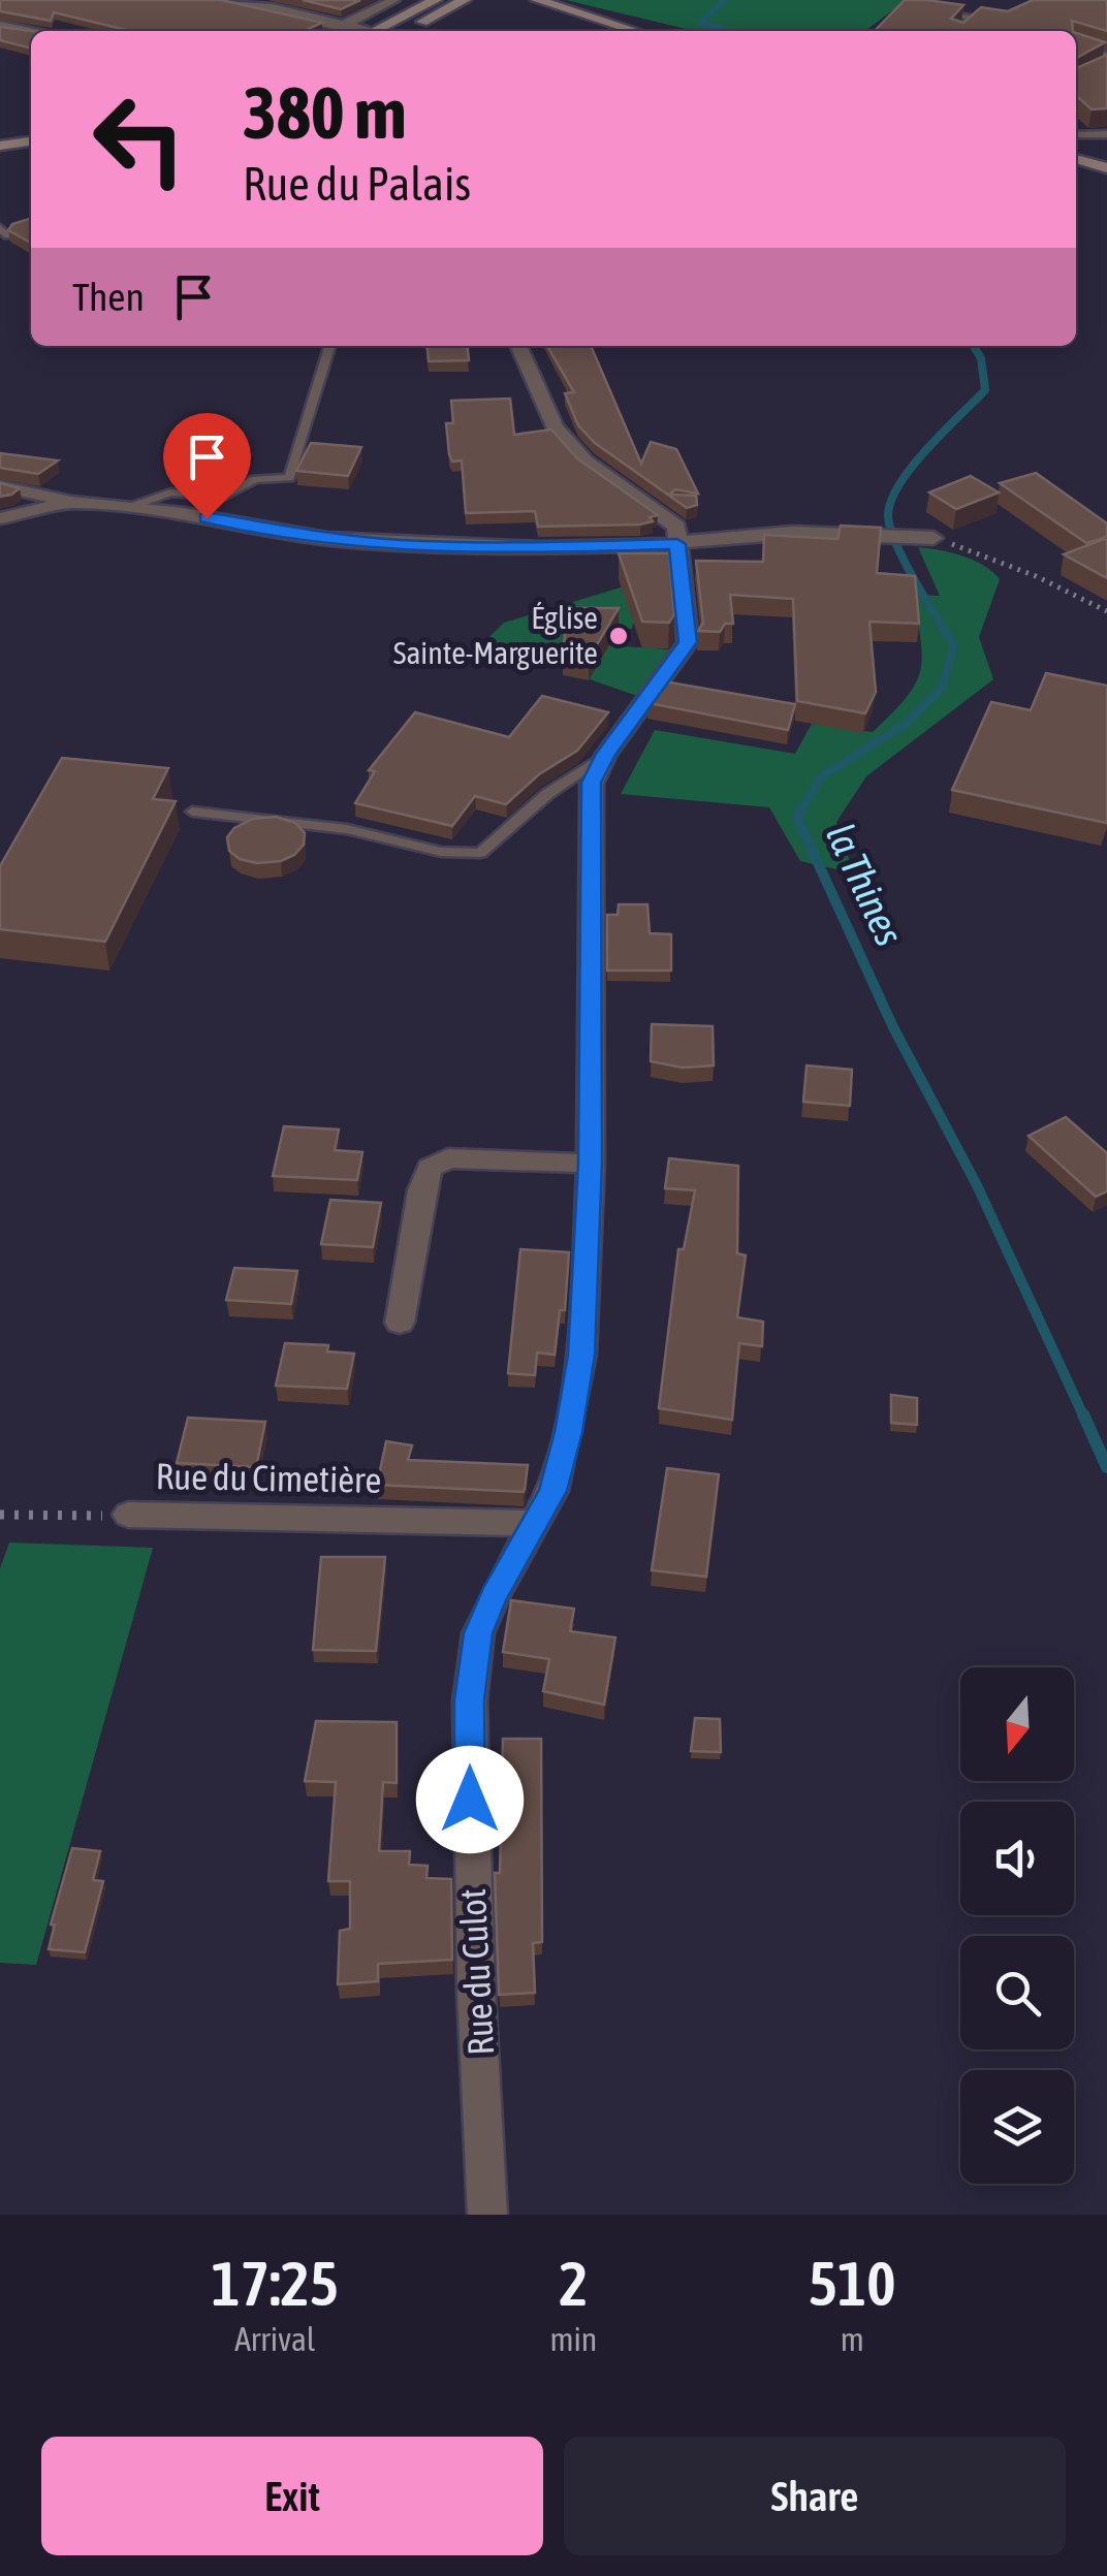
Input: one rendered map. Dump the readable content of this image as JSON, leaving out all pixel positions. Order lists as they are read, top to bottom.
{
  "streets": {
    "street": ["Rue du Cimetière", "Rue du Culot"]
  },
  "crossings": [
    ["Rue du Cimetière", "Rue du Culot"]
  ],
  "water": ["la Thines"],
  "places": ["Église Sainte-Marguerite"],
  "north": "bottom",
  "page": {
    "turn": ["380 m", "Rue du Palais"],
    "then": "Then",
    "eta": [
      "17:25",
      "Arrival",
      "2",
      "min",
      "510",
      "m"
    ],
    "buttons": ["Exit", "Share"]
  }
}
